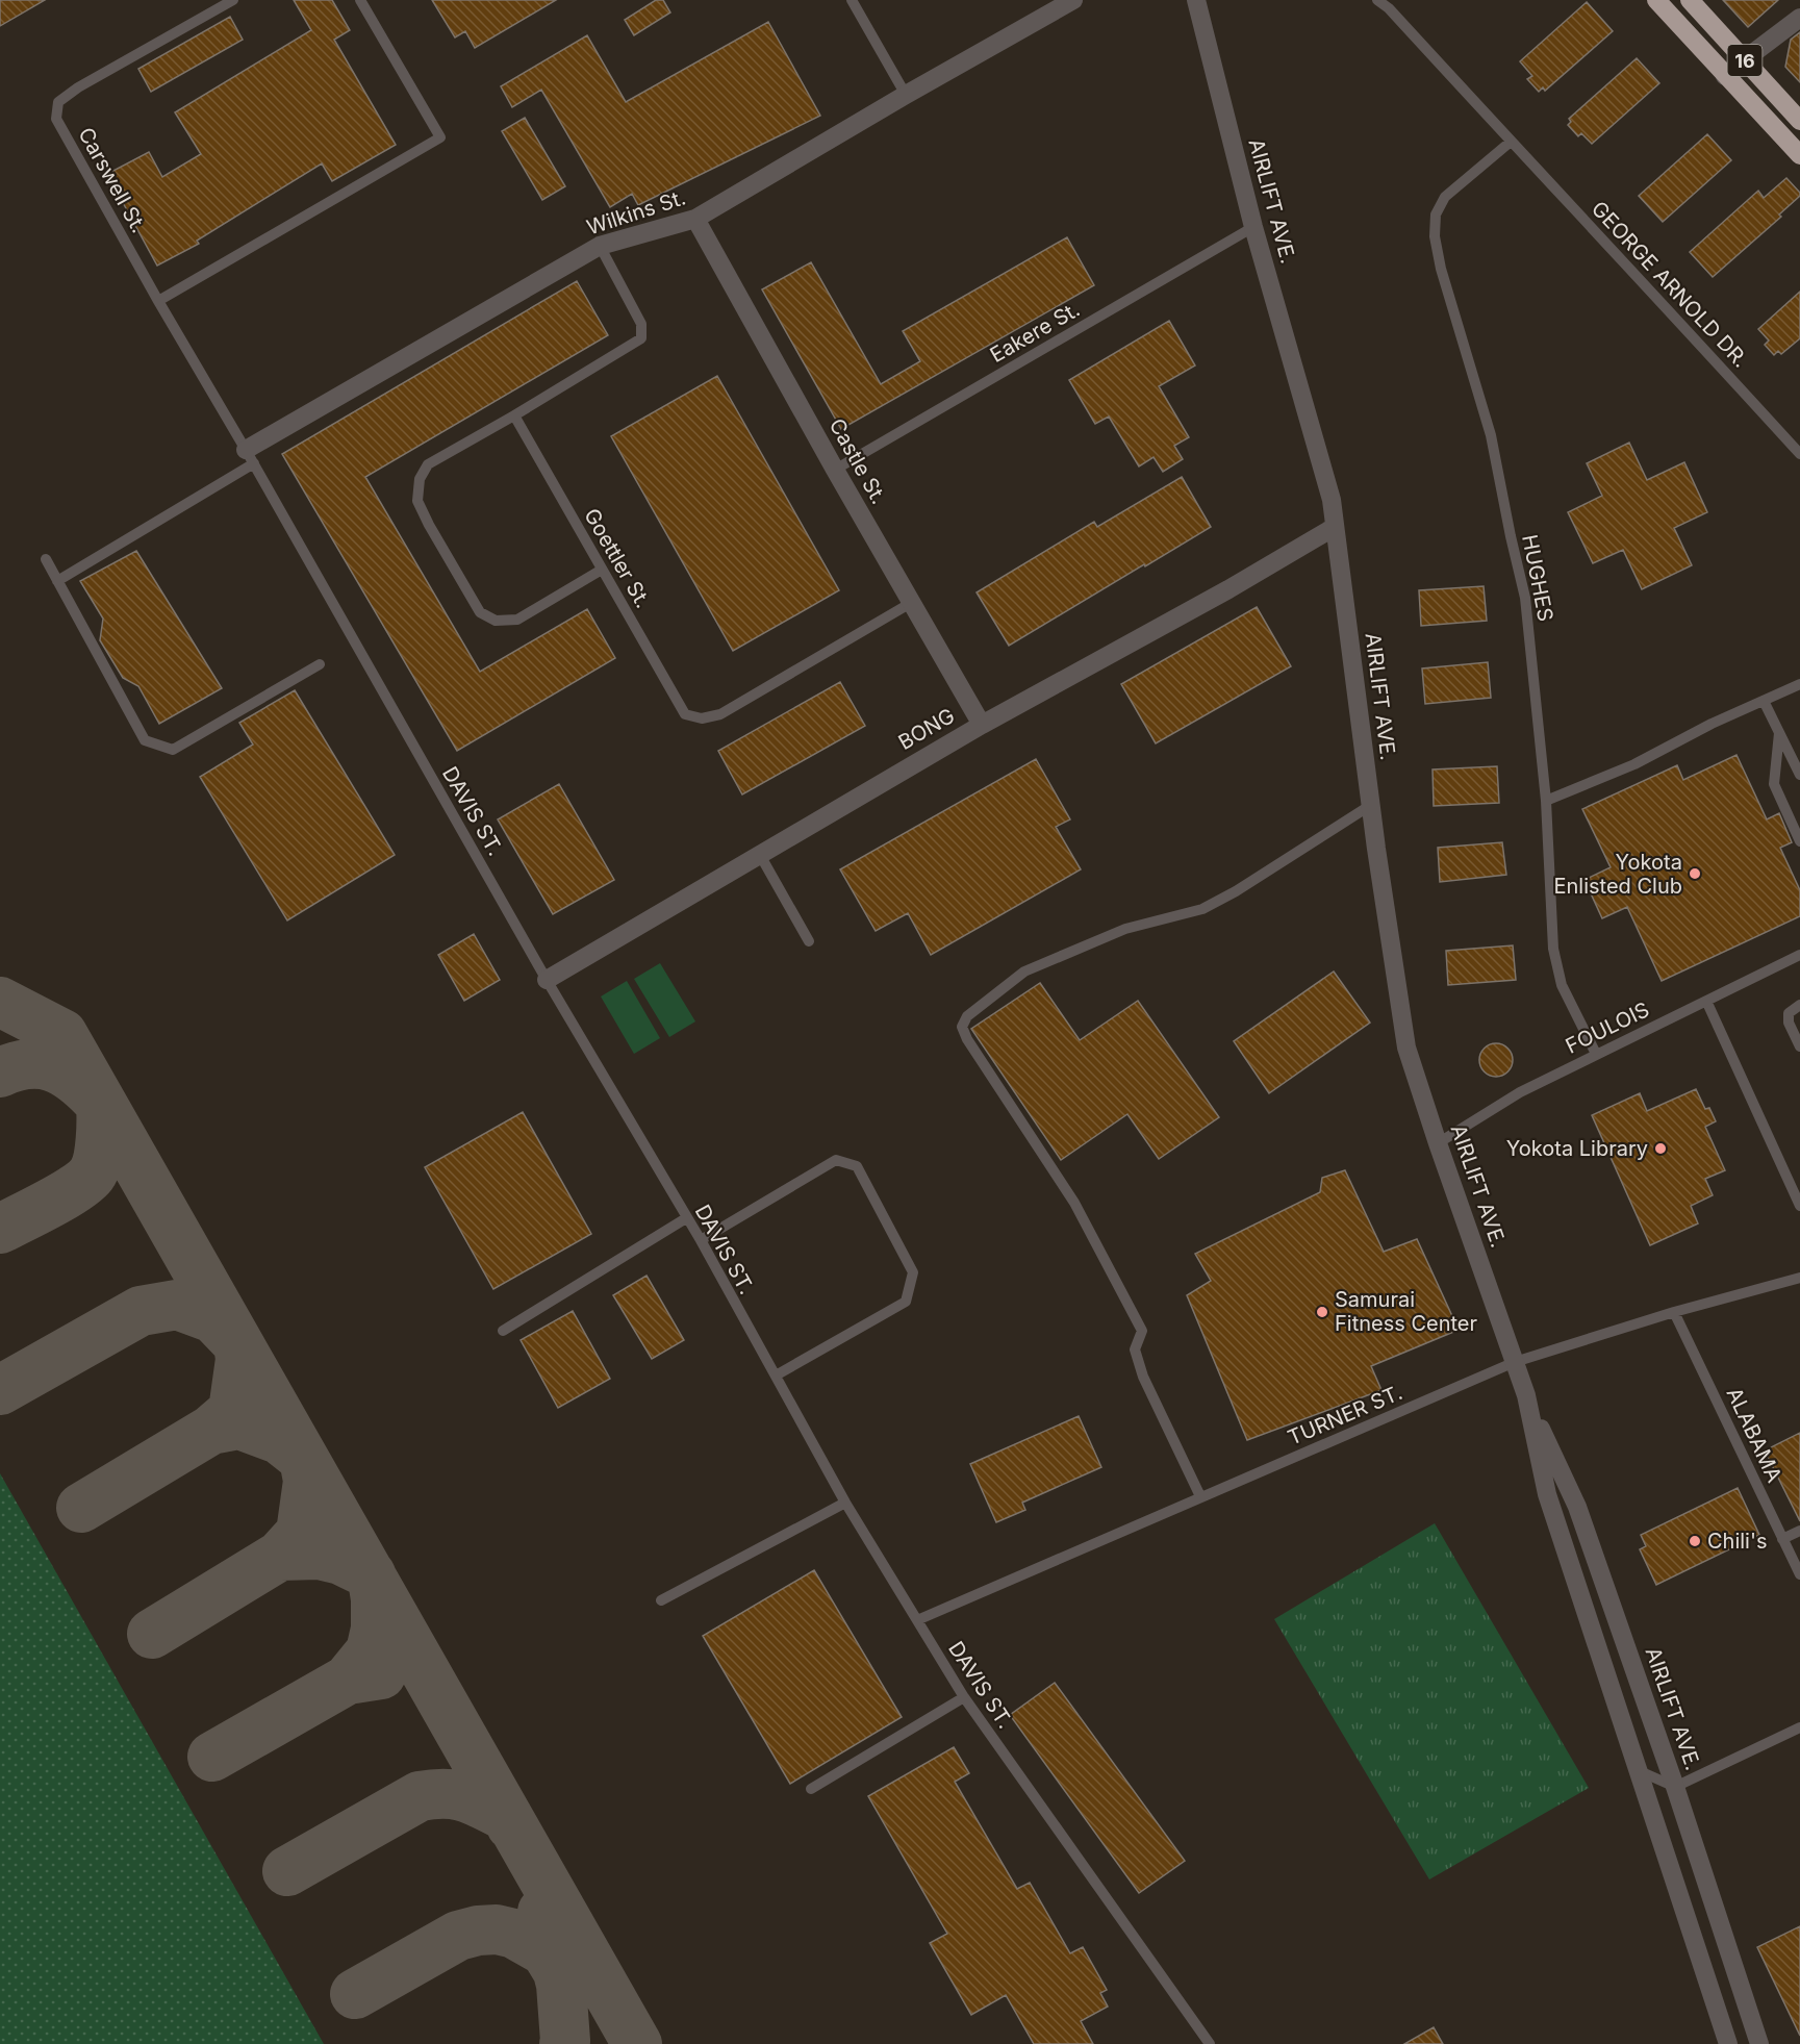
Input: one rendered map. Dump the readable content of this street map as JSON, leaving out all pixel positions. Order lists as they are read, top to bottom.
{
  "streets": {
    "highway": ["16"],
    "street": [
      "AIRLIFT AVE.",
      "Wilkins St.",
      "Castle St.",
      "BONG"
    ],
    "lane": [
      "Carswell St.",
      "GEORGE ARNOLD DR.",
      "Eakere St.",
      "Goettler St.",
      "HUGHES",
      "DAVIS ST.",
      "FOULOIS",
      "TURNER ST.",
      "ALABAMA"
    ]
  },
  "crossings": [
    ["Carswell St.", "Wilkins St."],
    ["Carswell St.", "DAVIS ST."],
    ["AIRLIFT AVE.", "Eakere St."],
    ["AIRLIFT AVE.", "BONG"],
    ["AIRLIFT AVE.", "FOULOIS"],
    ["AIRLIFT AVE.", "TURNER ST."],
    ["Wilkins St.", "Castle St."],
    ["Wilkins St.", "DAVIS ST."],
    ["GEORGE ARNOLD DR.", "HUGHES"],
    ["Eakere St.", "Castle St."],
    ["Castle St.", "Goettler St."],
    ["Castle St.", "BONG"],
    ["HUGHES", "FOULOIS"],
    ["BONG", "DAVIS ST."],
    ["DAVIS ST.", "TURNER ST."],
    ["TURNER ST.", "ALABAMA"]
  ],
  "places": [
    "Yokota Enlisted Club",
    "Yokota Library",
    "Samurai Fitness Center",
    "Chili's"
  ]
}
